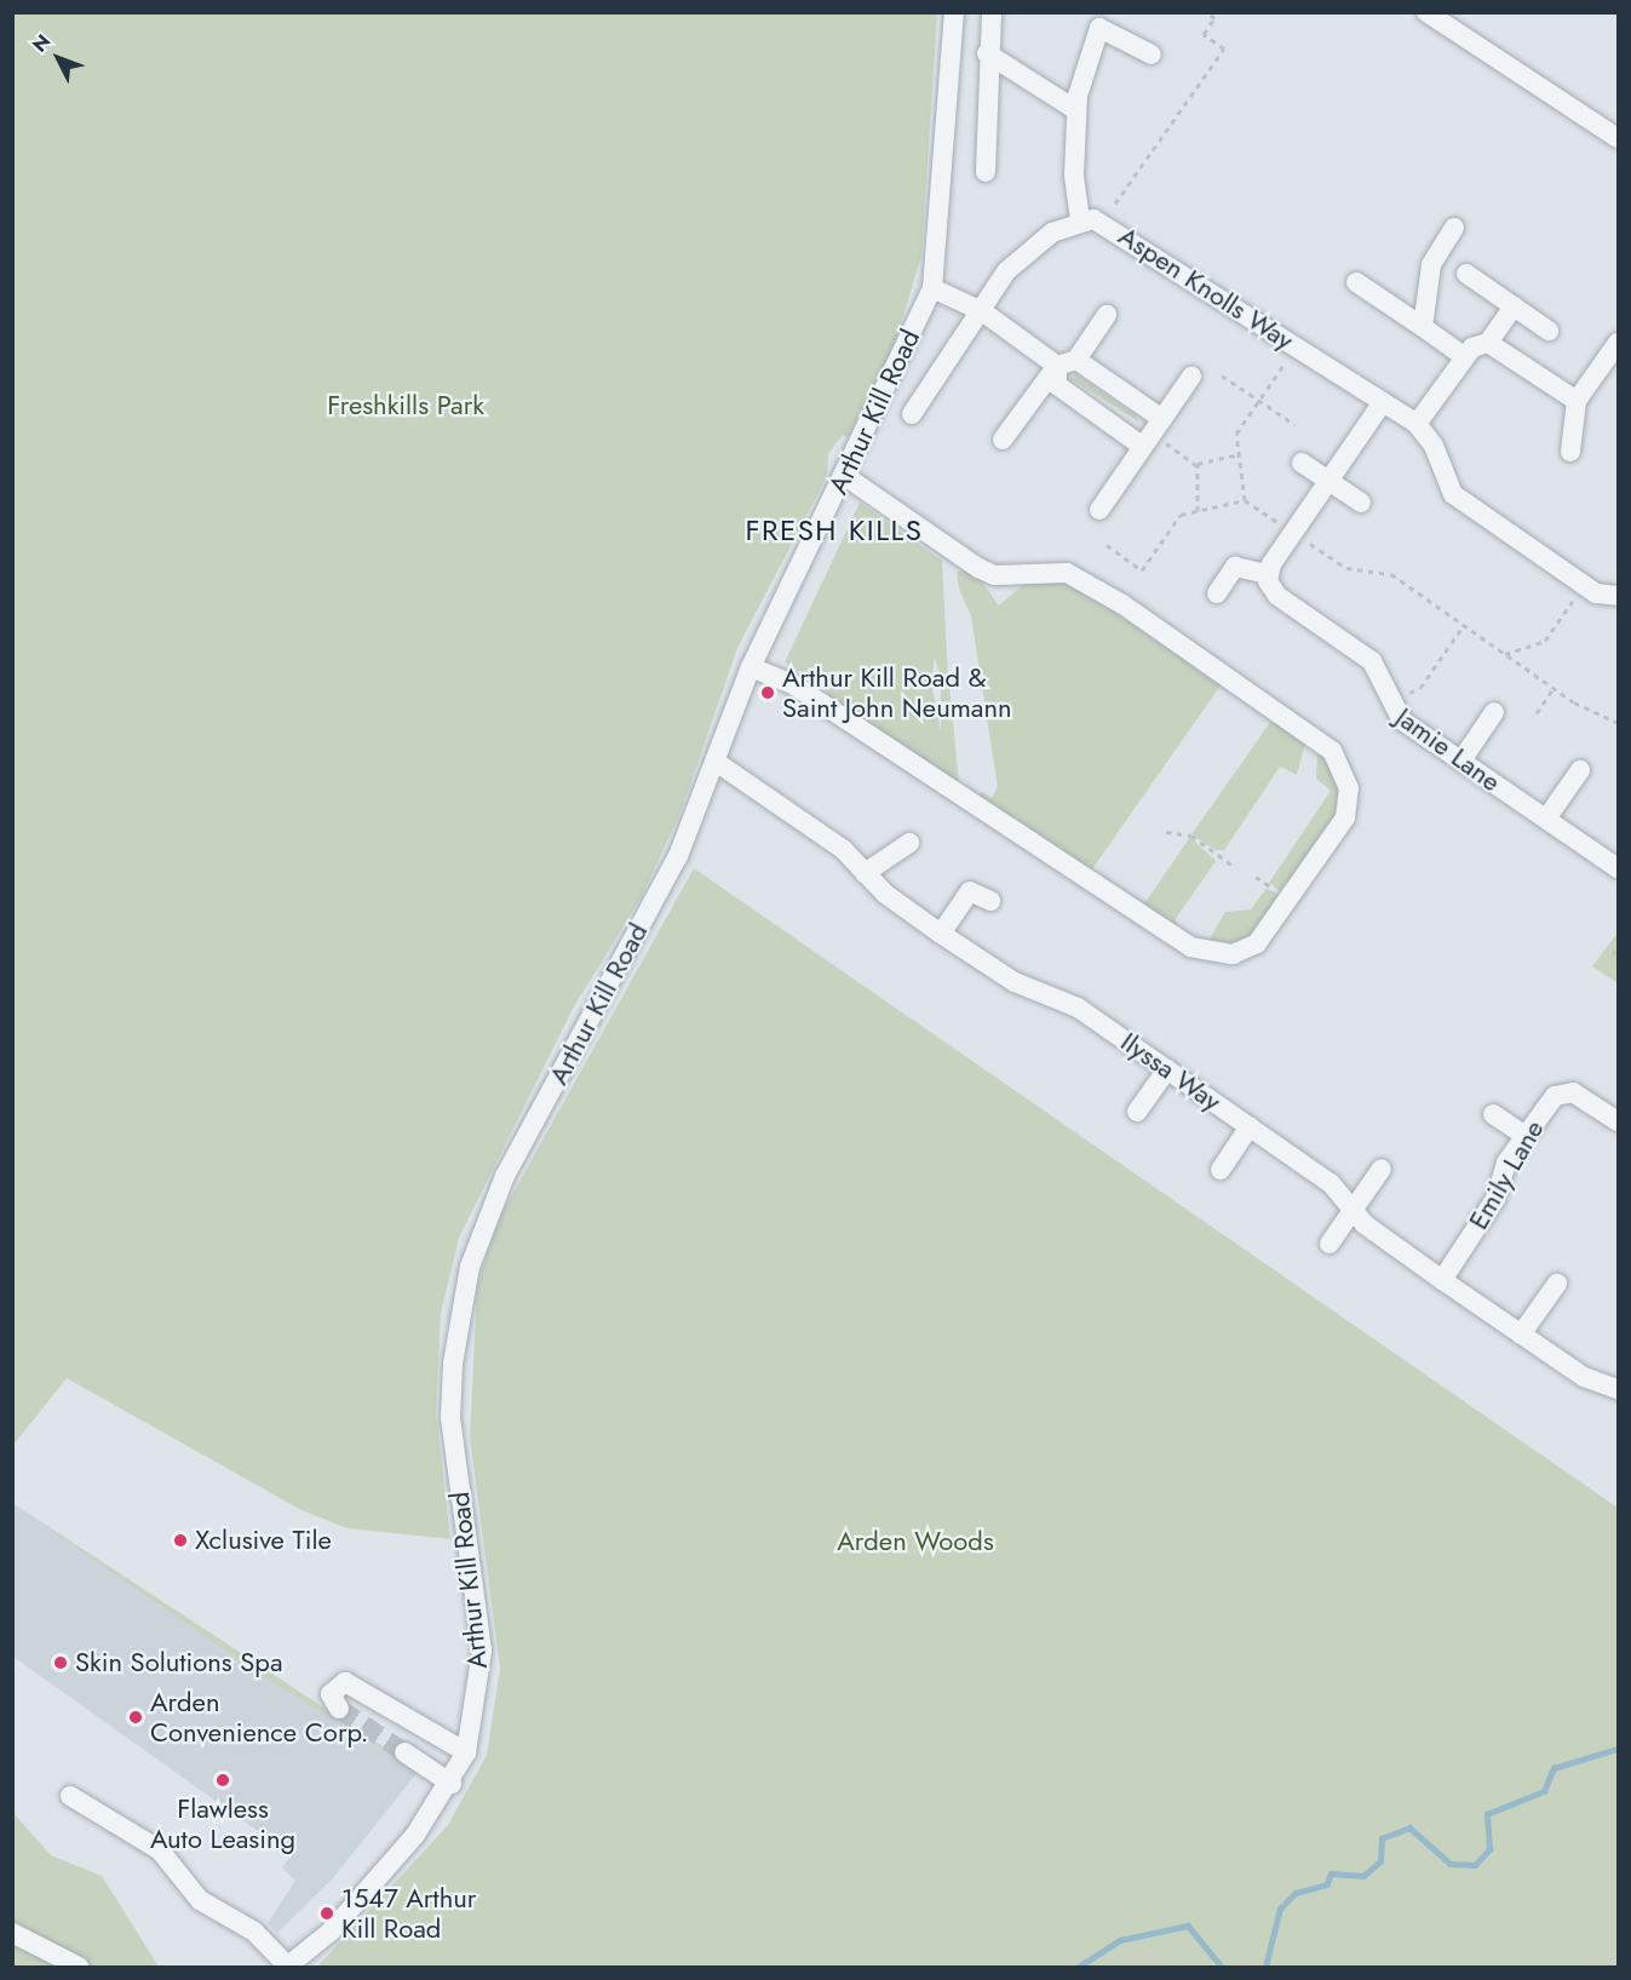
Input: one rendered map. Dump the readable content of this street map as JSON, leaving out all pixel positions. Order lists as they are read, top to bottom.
{
  "streets": {
    "street": [
      "Aspen Knolls Way",
      "Arthur Kill Road",
      "Jamie Lane",
      "Ilyssa Way",
      "Emily Lane"
    ]
  },
  "crossings": [
    ["Arthur Kill Road", "Ilyssa Way"],
    ["Ilyssa Way", "Emily Lane"]
  ],
  "districts": ["FRESH KILLS"],
  "parks": ["Freshkills Park", "Arden Woods"],
  "places": [
    "Arthur Kill Road & Saint John Neumann",
    "Xclusive Tile",
    "Skin Solutions Spa",
    "Arden Convenience Corp.",
    "Flawless Auto Leasing",
    "1547 Arthur Kill Road"
  ],
  "north": "top left"
}
